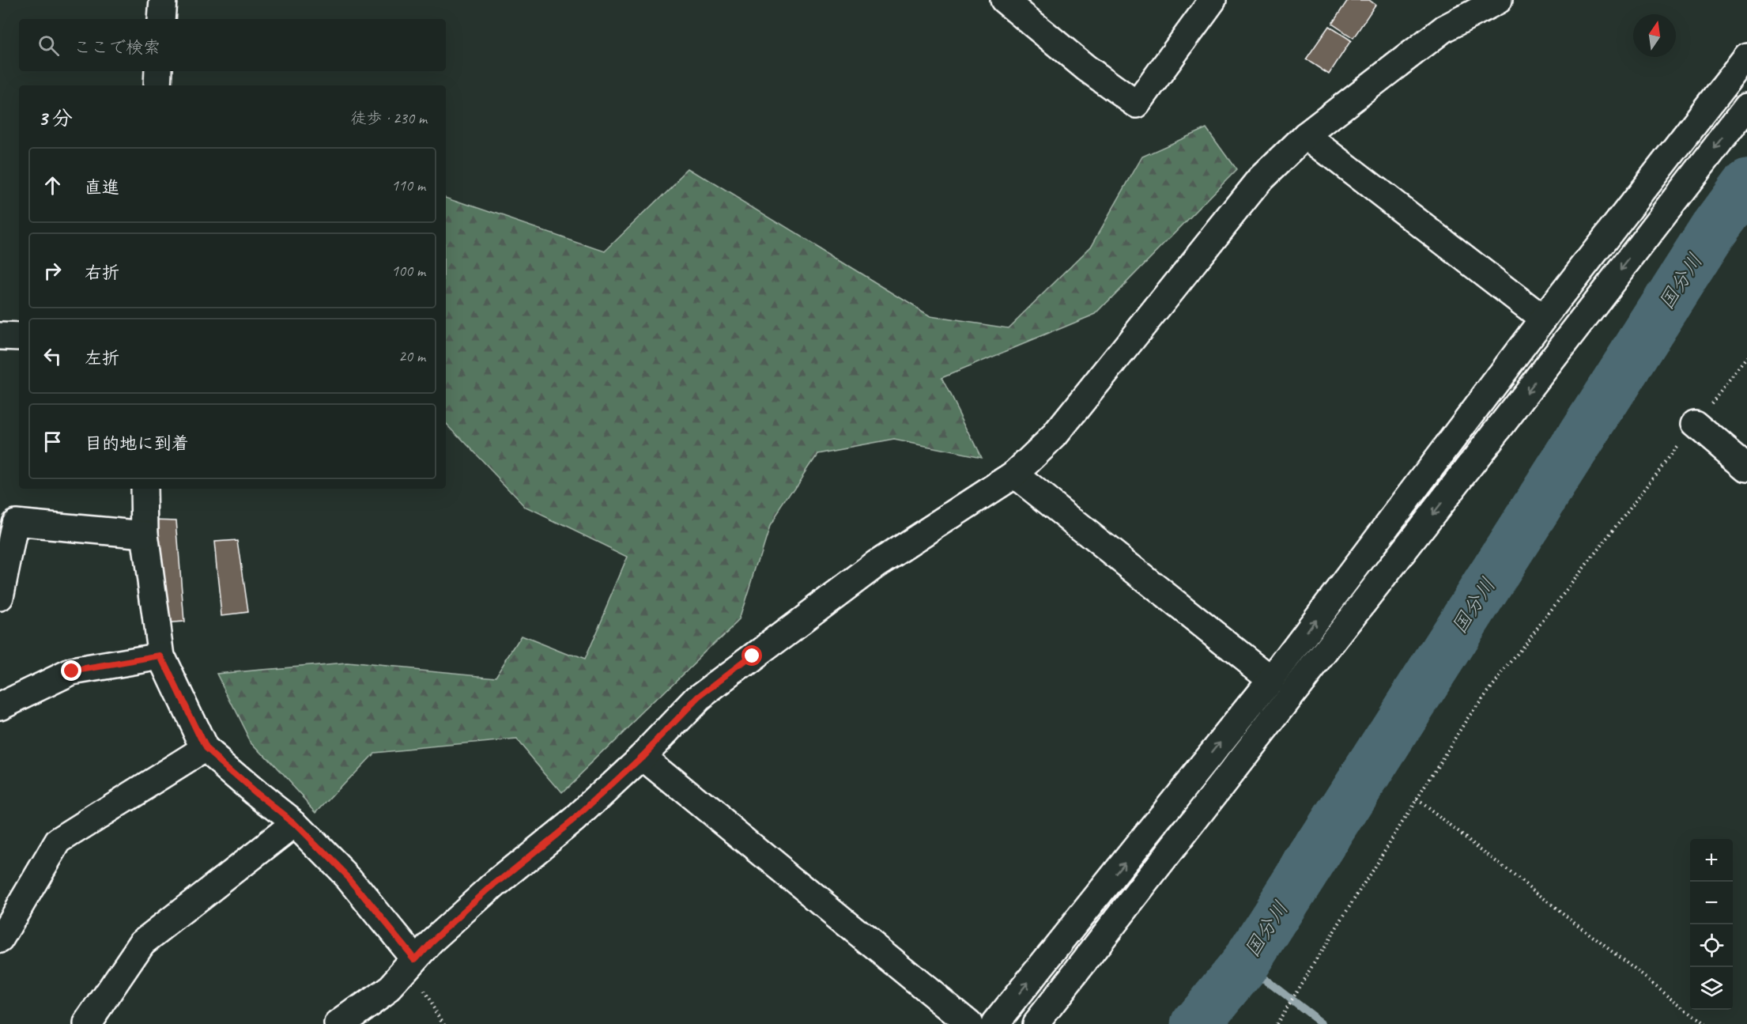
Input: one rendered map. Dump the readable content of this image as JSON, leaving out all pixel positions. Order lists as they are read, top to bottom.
{
  "water": ["国分川"],
  "north": "top",
  "page": {
    "search": "ここで検索",
    "heading": ["3 分", "徒歩 · 230 m"],
    "list": [
      ["直進", "110 m"],
      ["右折", "100 m"],
      ["左折", "20 m"],
      "目的地に到着"
    ],
    "map_buttons": ["+", "−"]
  }
}
